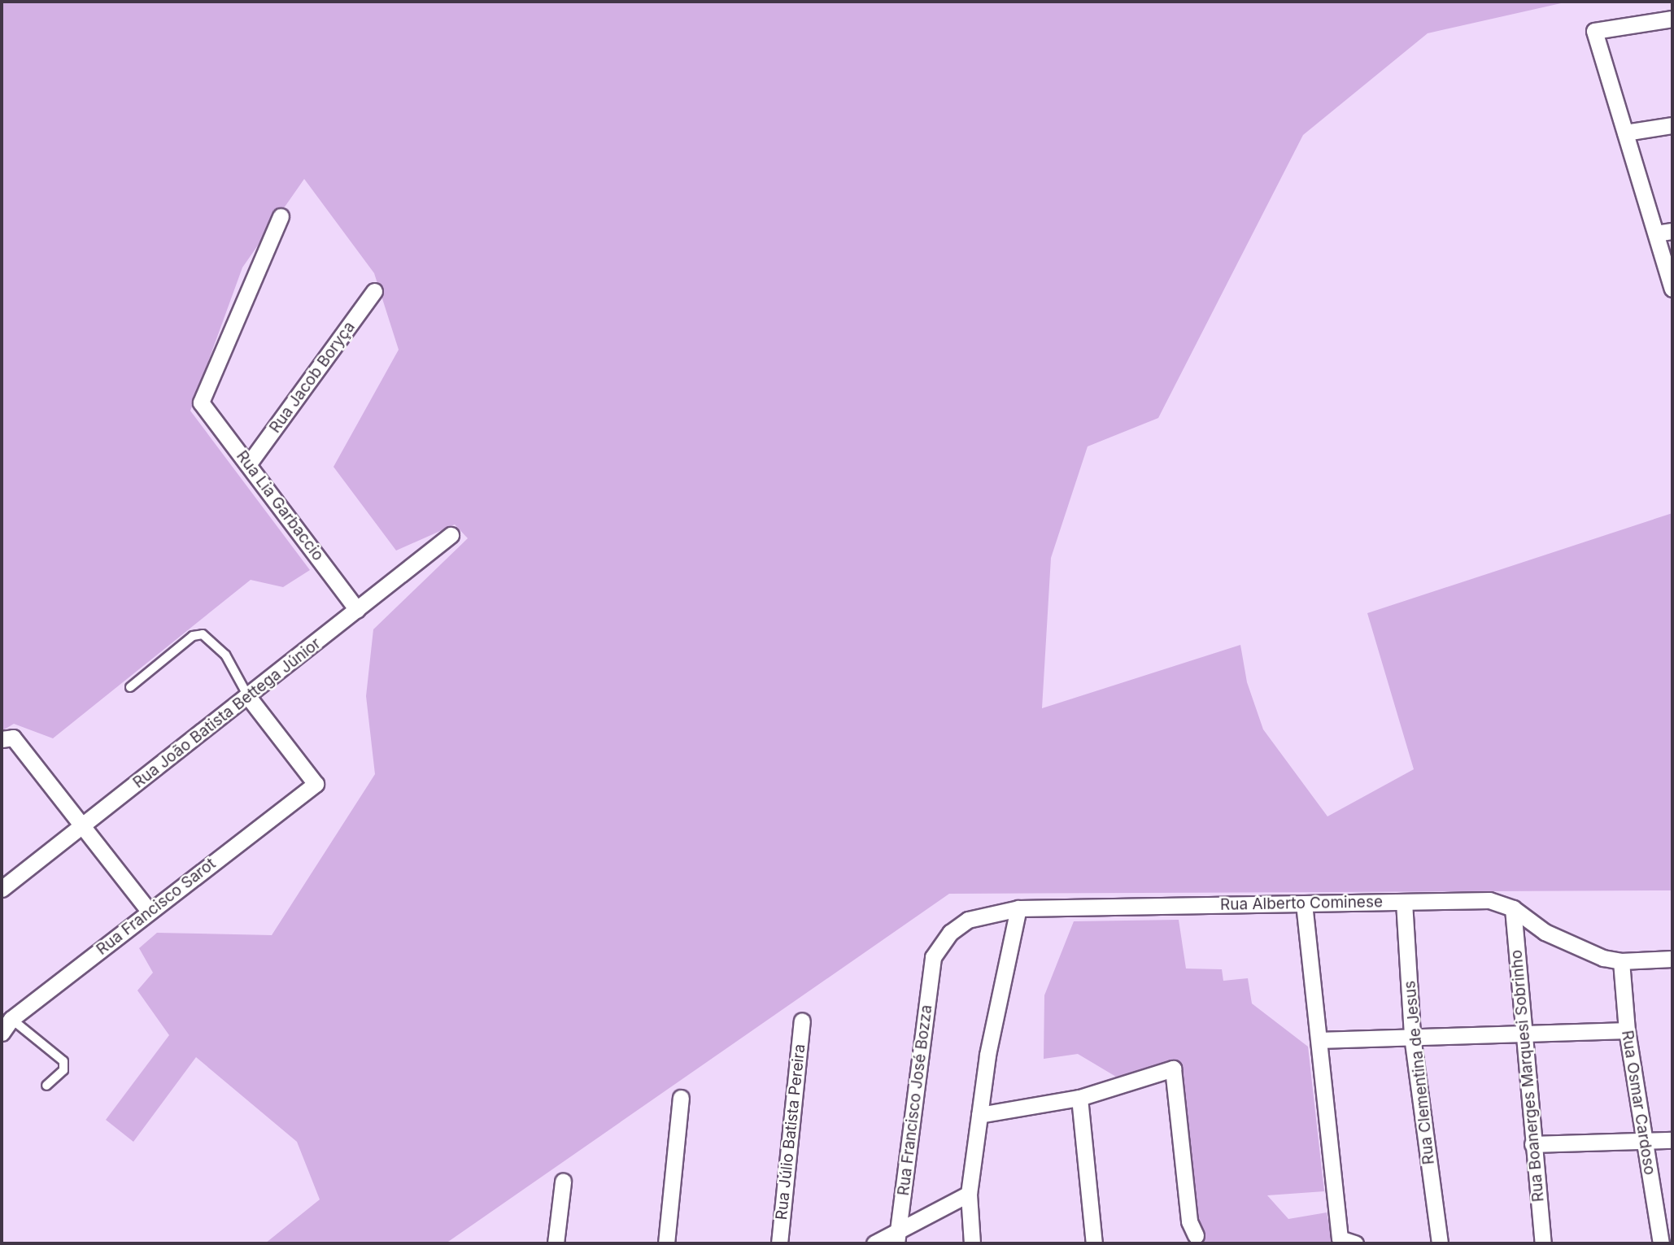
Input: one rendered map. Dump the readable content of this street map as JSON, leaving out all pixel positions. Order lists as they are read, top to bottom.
{
  "streets": {
    "street": [
      "Rua Jacob Boryça",
      "Rua Lia Garbaccio",
      "Rua João Batista Bettega Júnior",
      "Rua Alberto Cominese",
      "Rua Francisco Sarot",
      "Rua Clementina de Jesus",
      "Rua Boanerges Marquesi Sobrinho",
      "Rua Francisco José Bozza",
      "Rua Osmar Cardoso",
      "Rua Júlio Batista Pereira"
    ]
  },
  "crossings": [
    ["Rua Jacob Boryça", "Rua Lia Garbaccio"],
    ["Rua Lia Garbaccio", "Rua João Batista Bettega Júnior"],
    ["Rua João Batista Bettega Júnior", "Rua Francisco Sarot"],
    ["Rua Alberto Cominese", "Rua Clementina de Jesus"],
    ["Rua Alberto Cominese", "Rua Boanerges Marquesi Sobrinho"],
    ["Rua Alberto Cominese", "Rua Francisco José Bozza"],
    ["Rua Alberto Cominese", "Rua Osmar Cardoso"]
  ]
}
